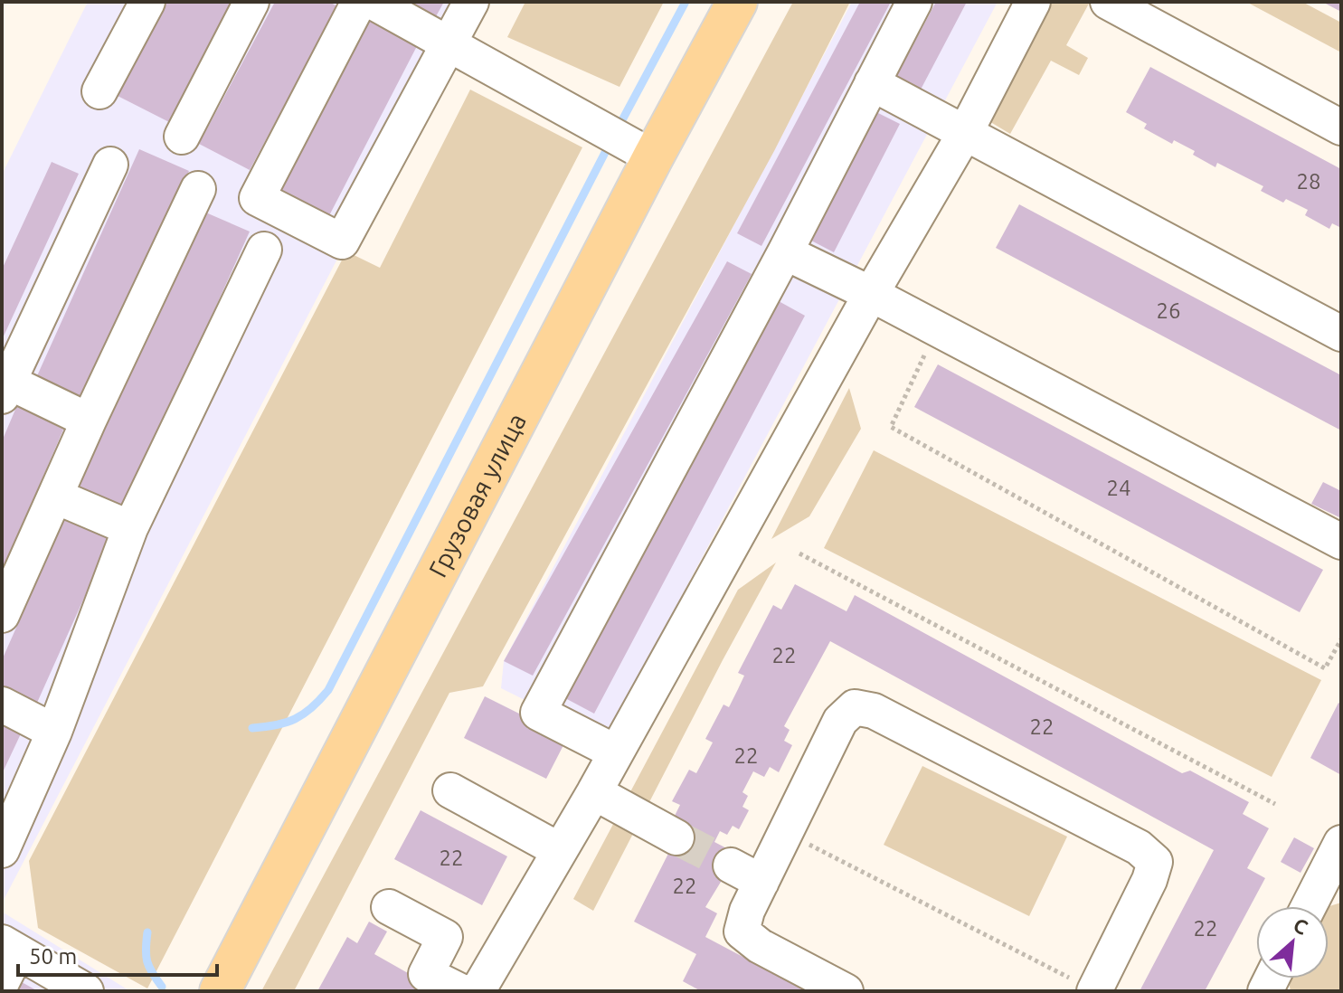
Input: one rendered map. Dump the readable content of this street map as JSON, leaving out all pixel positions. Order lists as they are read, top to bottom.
{
  "streets": {
    "main road": ["Грузовая улица"]
  },
  "house_numbers": [
    "28",
    "26",
    "24",
    "22",
    "22",
    "22",
    "22",
    "22",
    "22"
  ],
  "scale_bar": "50 m",
  "north": "top right"
}
